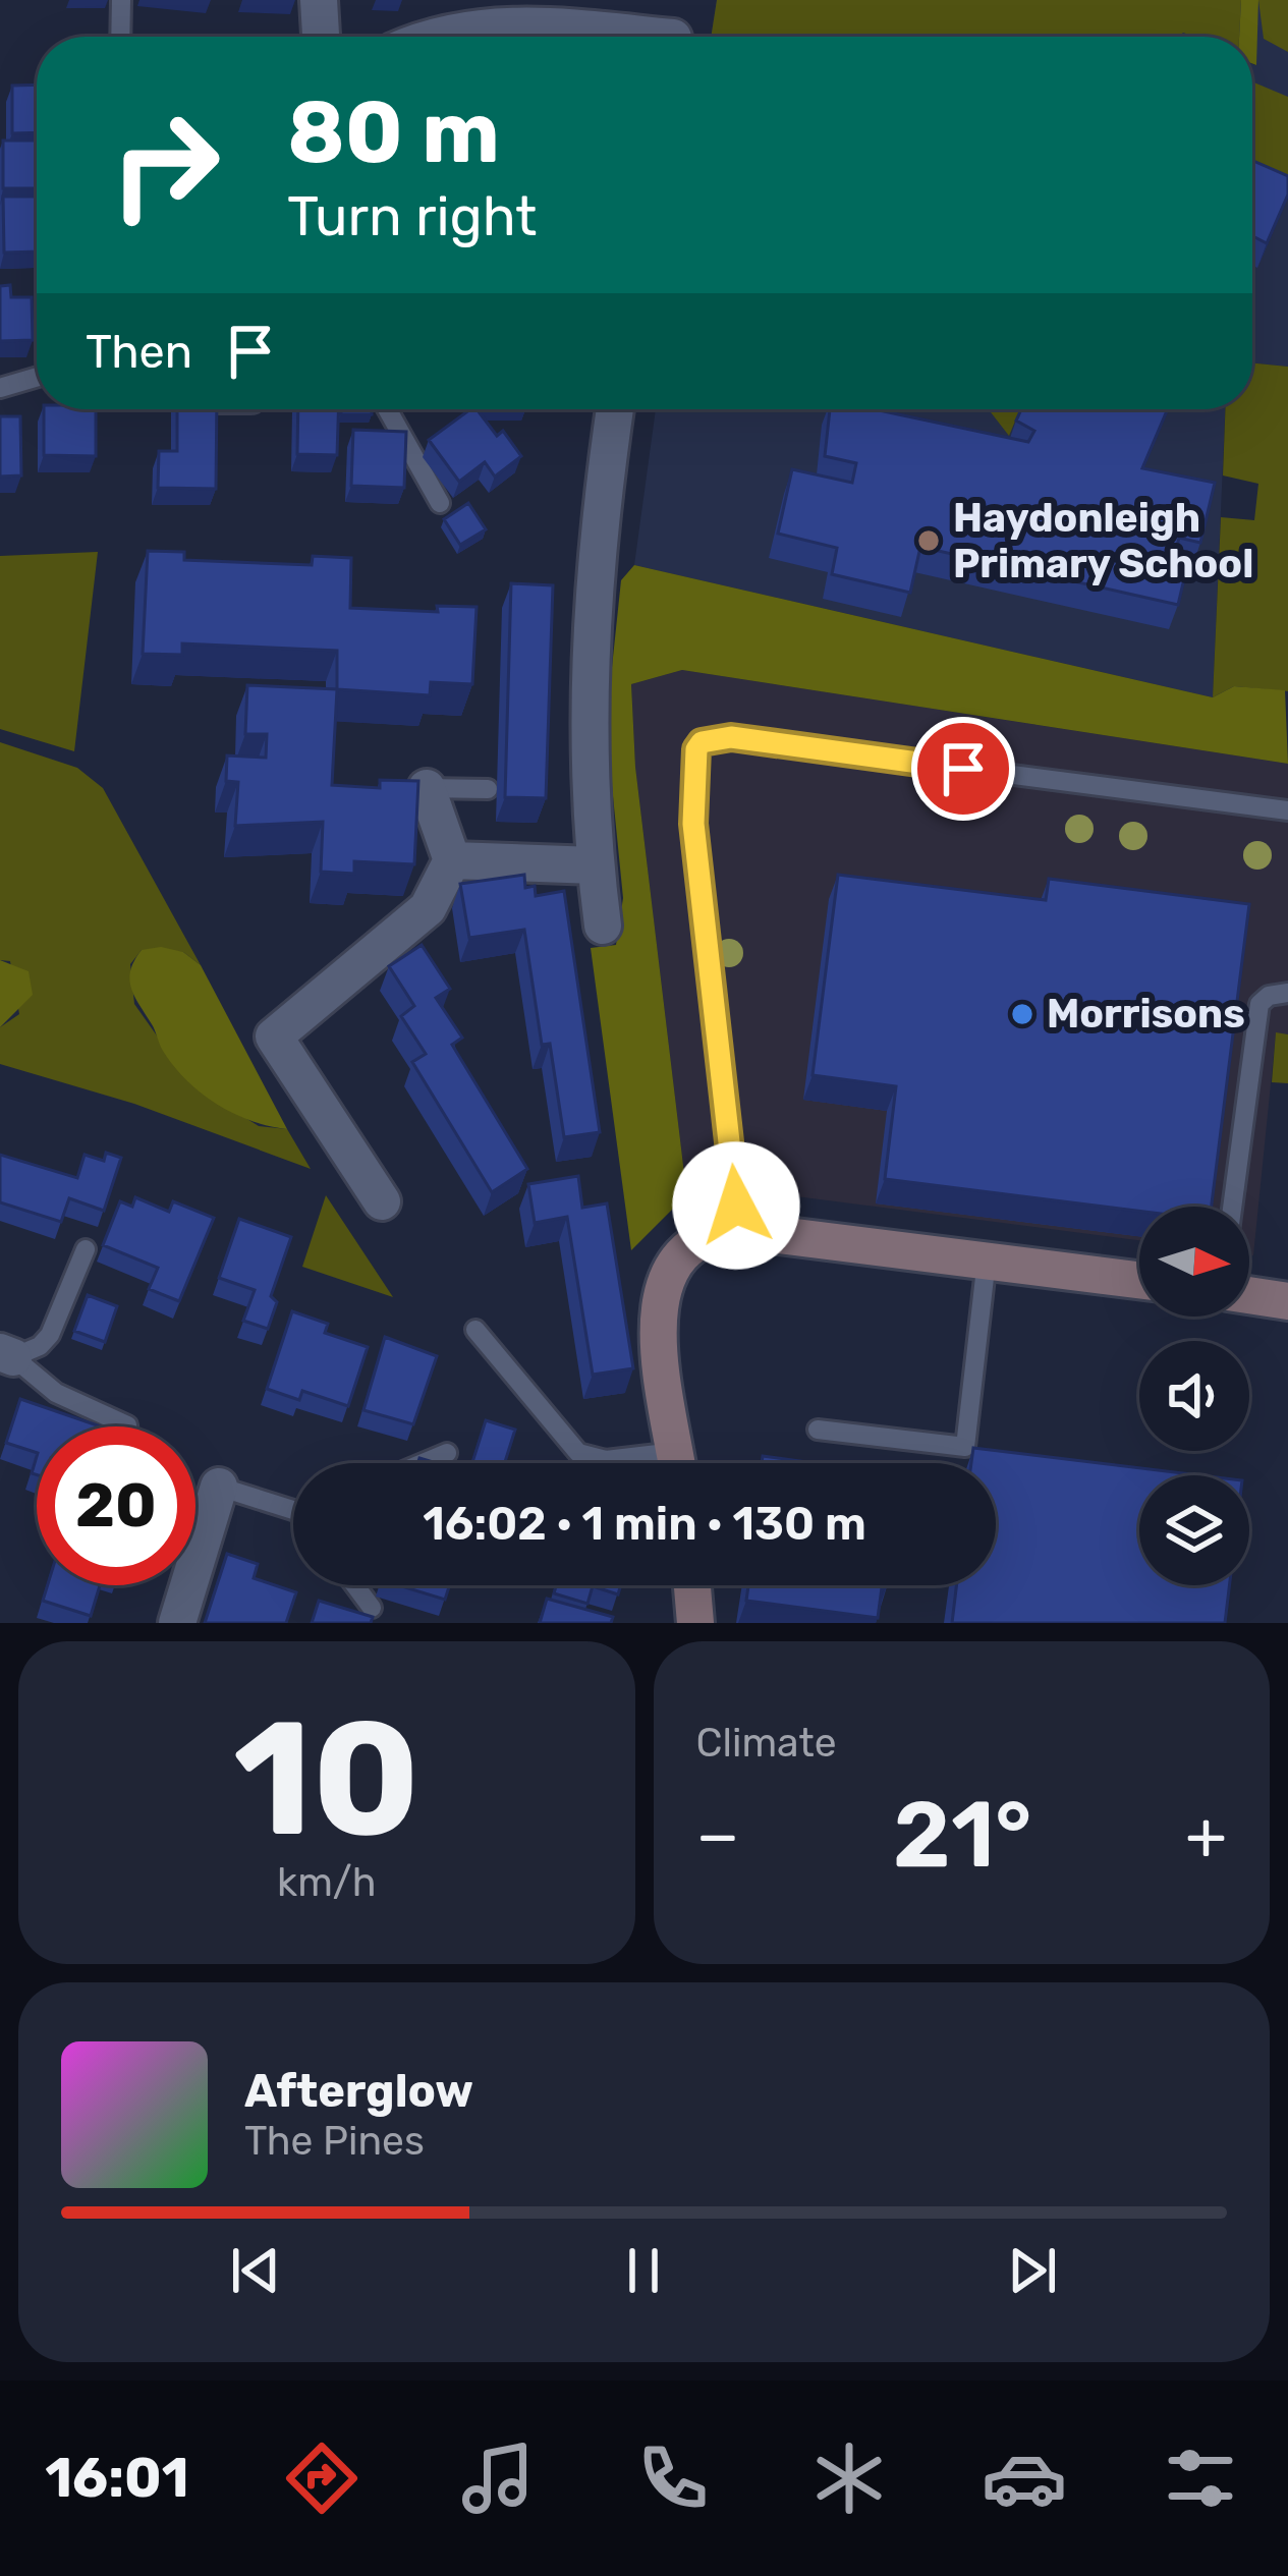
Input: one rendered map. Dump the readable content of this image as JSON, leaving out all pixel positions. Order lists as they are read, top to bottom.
{
  "places": ["Haydonleigh Primary School", "Morrisons"],
  "north": "right",
  "page": {
    "turn": ["80 m", "Turn right"],
    "then": "Then",
    "limit": "20",
    "trip": "16:02 · 1 min · 130 m",
    "tile": [
      ["10", "km/h"],
      "Climate"
    ],
    "heat": ["−", "21°", "+"],
    "song": ["Afterglow", "The Pines"],
    "tabs": "16:01"
  }
}
